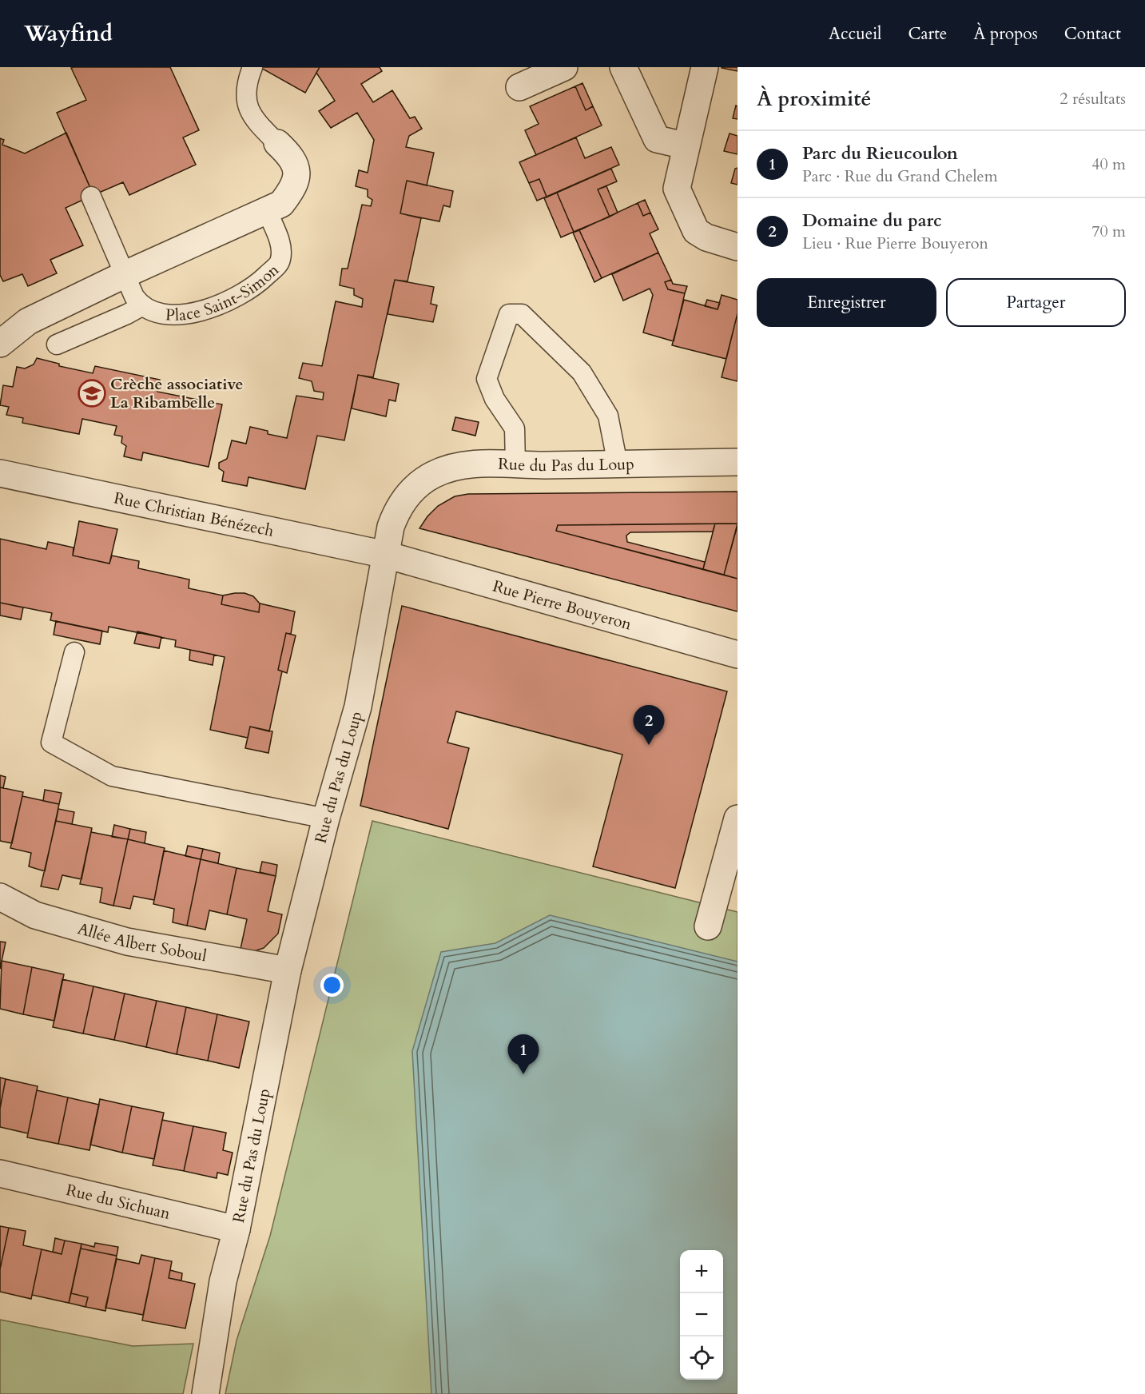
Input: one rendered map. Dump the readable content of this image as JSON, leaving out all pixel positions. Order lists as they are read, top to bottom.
{
  "streets": {
    "street": [
      "Rue du Pas du Loup",
      "Rue Christian Bénézech",
      "Rue Pierre Bouyeron",
      "Allée Albert Soboul",
      "Rue du Sichuan"
    ],
    "lane": ["Place Saint-Simon"]
  },
  "crossings": [
    ["Rue du Pas du Loup", "Rue Christian Bénézech"],
    ["Rue du Pas du Loup", "Rue Pierre Bouyeron"],
    ["Rue du Pas du Loup", "Allée Albert Soboul"],
    ["Rue du Pas du Loup", "Rue du Sichuan"],
    ["Rue Christian Bénézech", "Rue Pierre Bouyeron"]
  ],
  "places": {
    "school or university": ["Crèche associative La Ribambelle"]
  },
  "page": {
    "header": "Wayfind",
    "nav": [
      "Accueil",
      "Carte",
      "À propos",
      "Contact"
    ],
    "heading": ["À proximité", "2 résultats"],
    "list": [
      {
        "mark": "1",
        "name": "Parc du Rieucoulon",
        "note": "Parc · Rue du Grand Chelem",
        "value": "40 m"
      },
      {
        "mark": "2",
        "name": "Domaine du parc",
        "note": "Lieu · Rue Pierre Bouyeron",
        "value": "70 m"
      }
    ],
    "buttons": ["Enregistrer", "Partager"],
    "pins": ["2", "1"],
    "map_buttons": ["+", "−"]
  }
}
